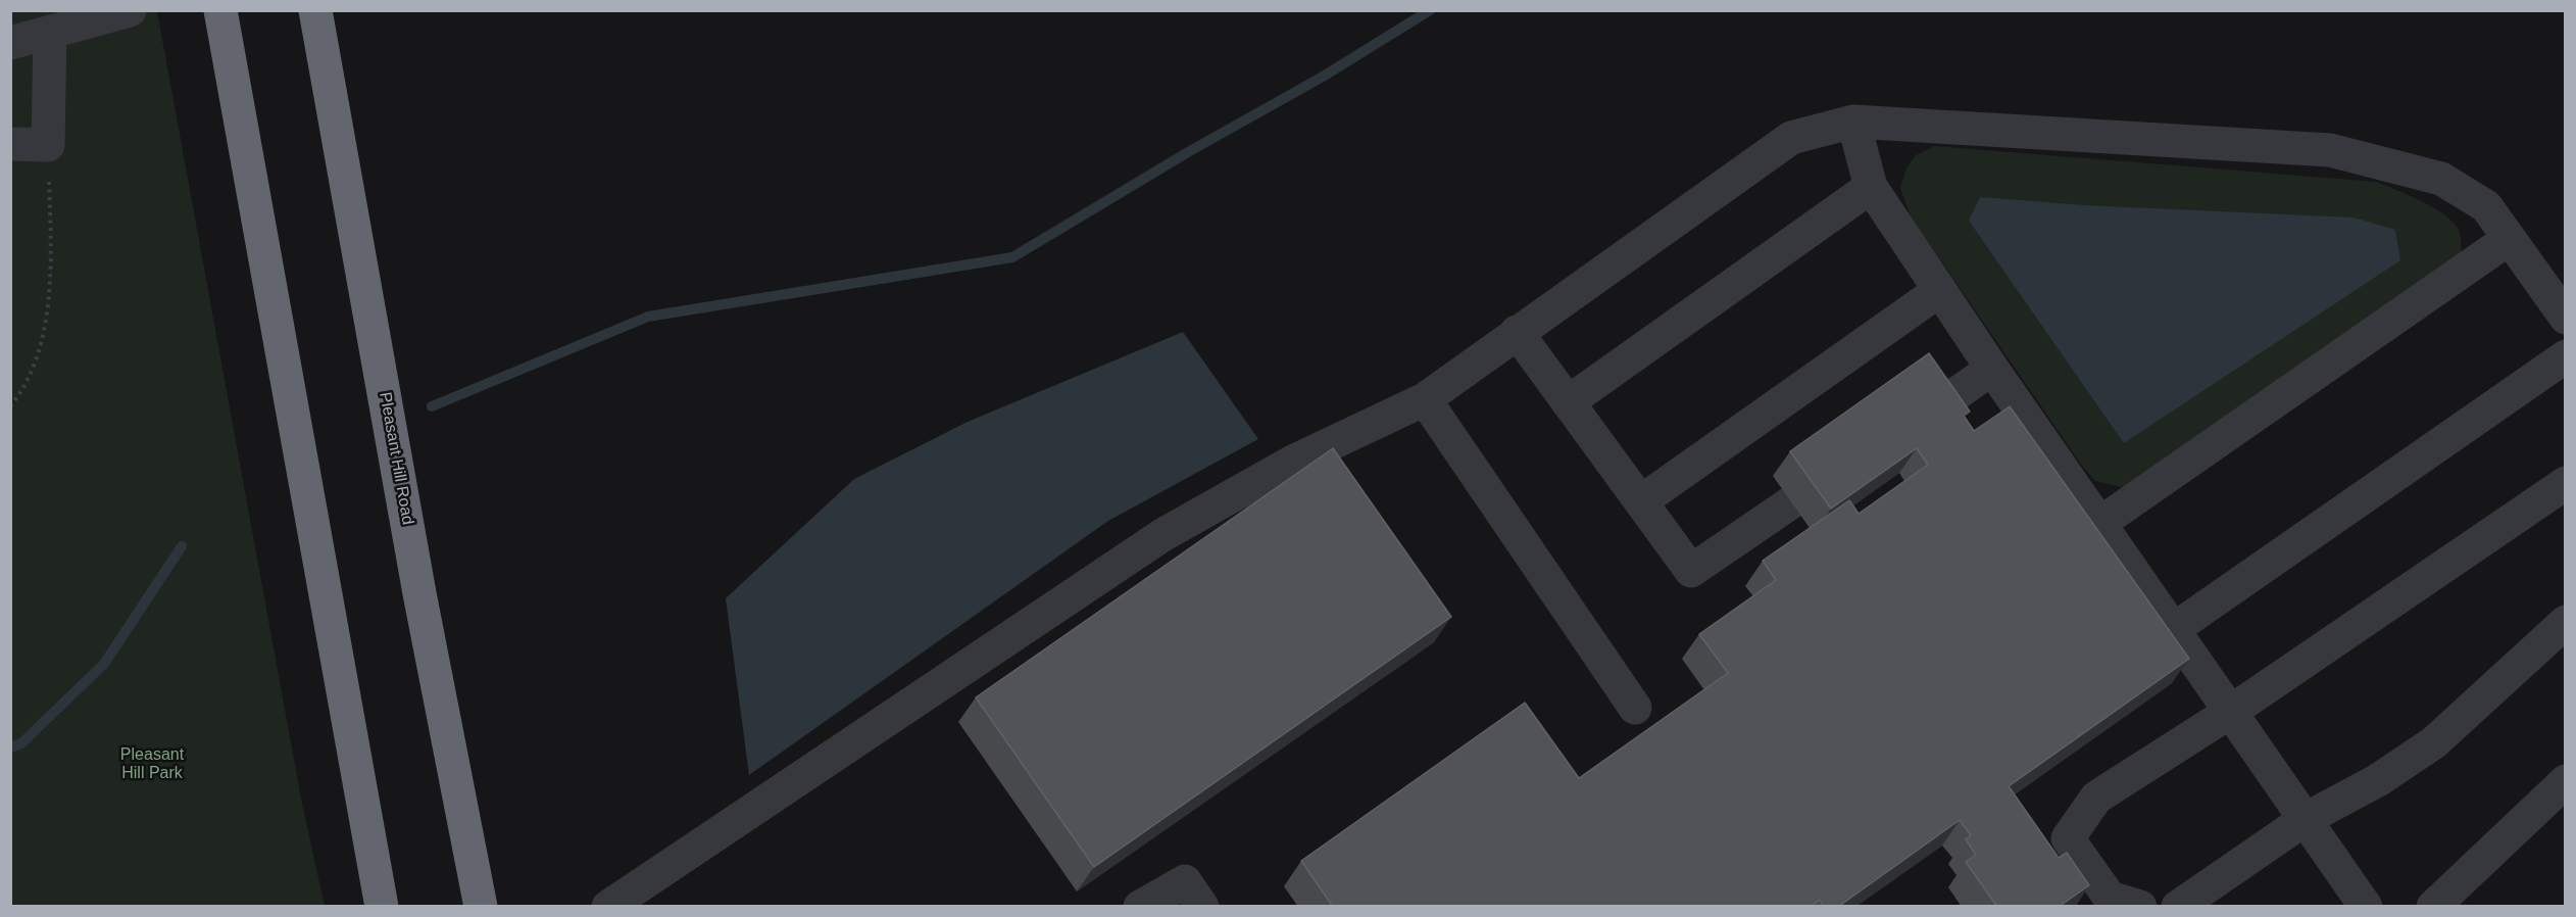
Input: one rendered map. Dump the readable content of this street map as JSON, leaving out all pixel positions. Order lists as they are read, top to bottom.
{
  "streets": {
    "highway": ["Pleasant Hill Road"]
  },
  "parks": ["Pleasant Hill Park"]
}
